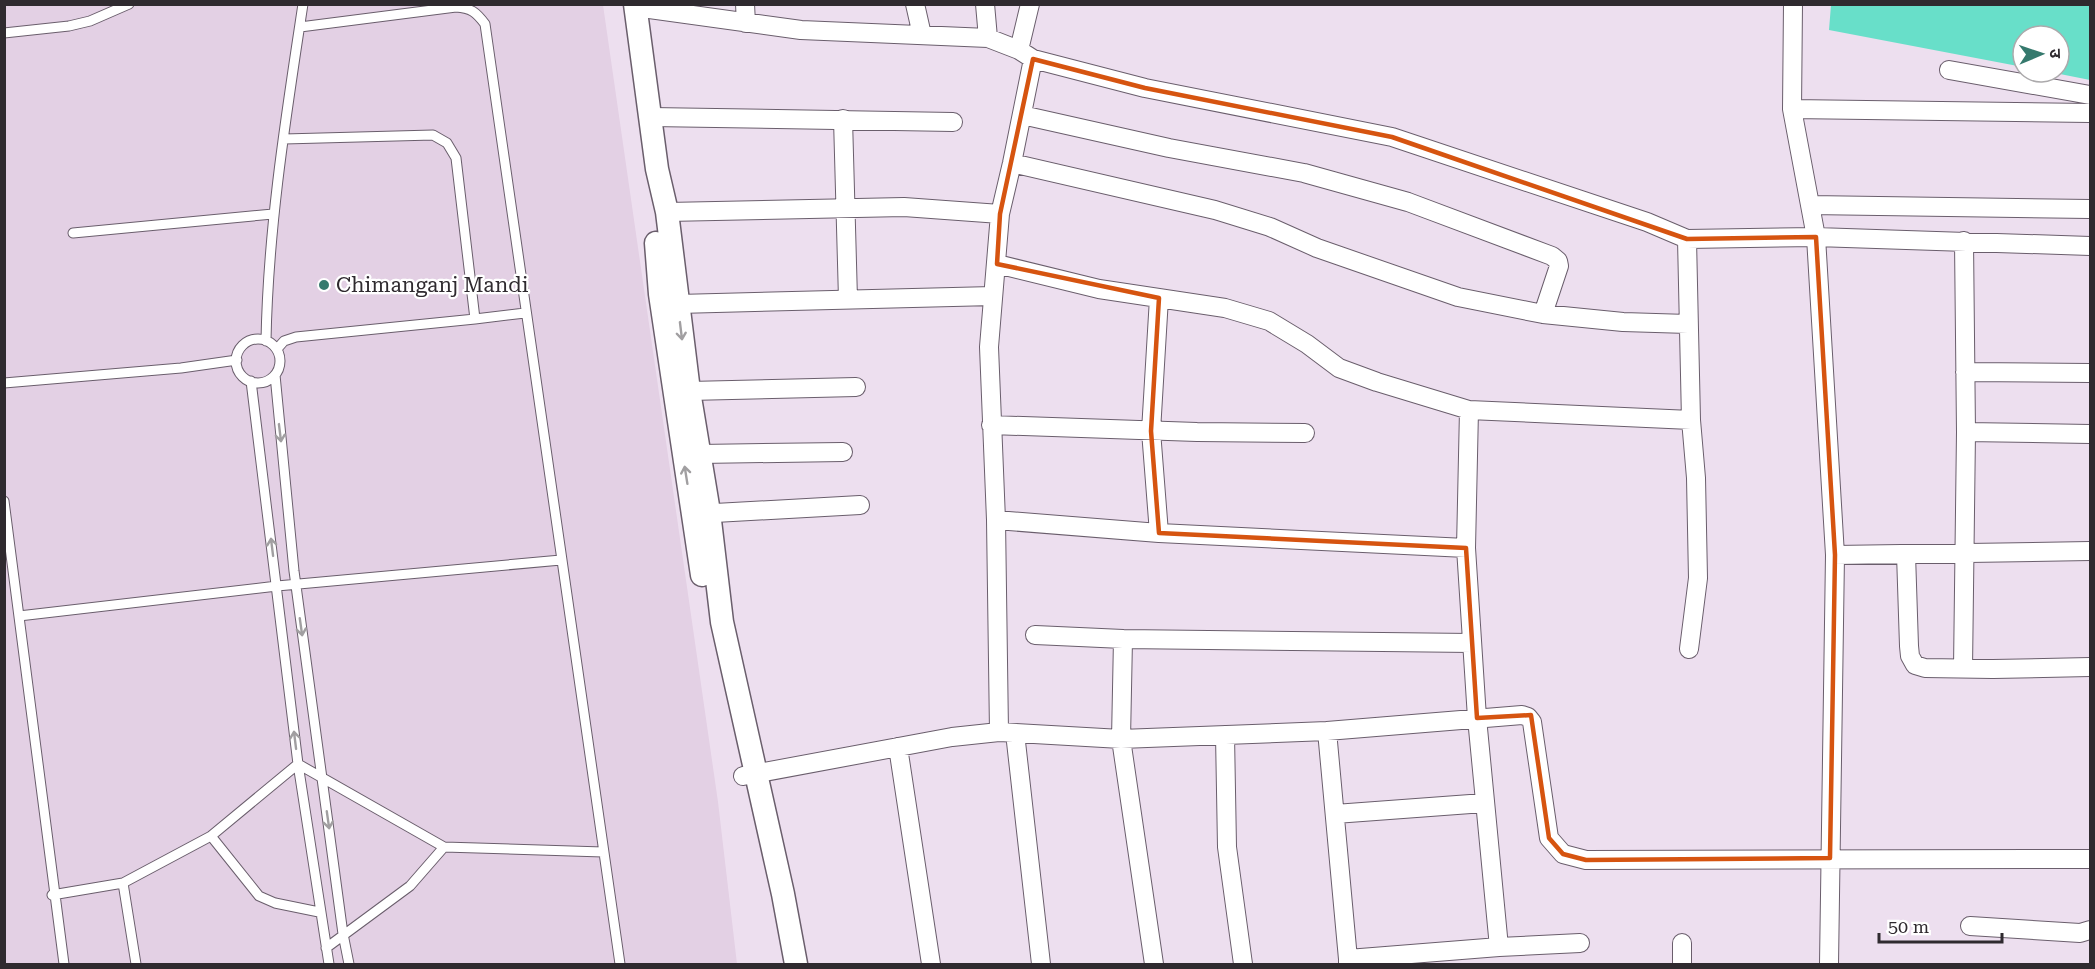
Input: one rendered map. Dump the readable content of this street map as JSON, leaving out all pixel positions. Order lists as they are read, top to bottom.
{
  "places": ["Chimanganj Mandi"],
  "scale_bar": "50 m",
  "north": "right"
}
